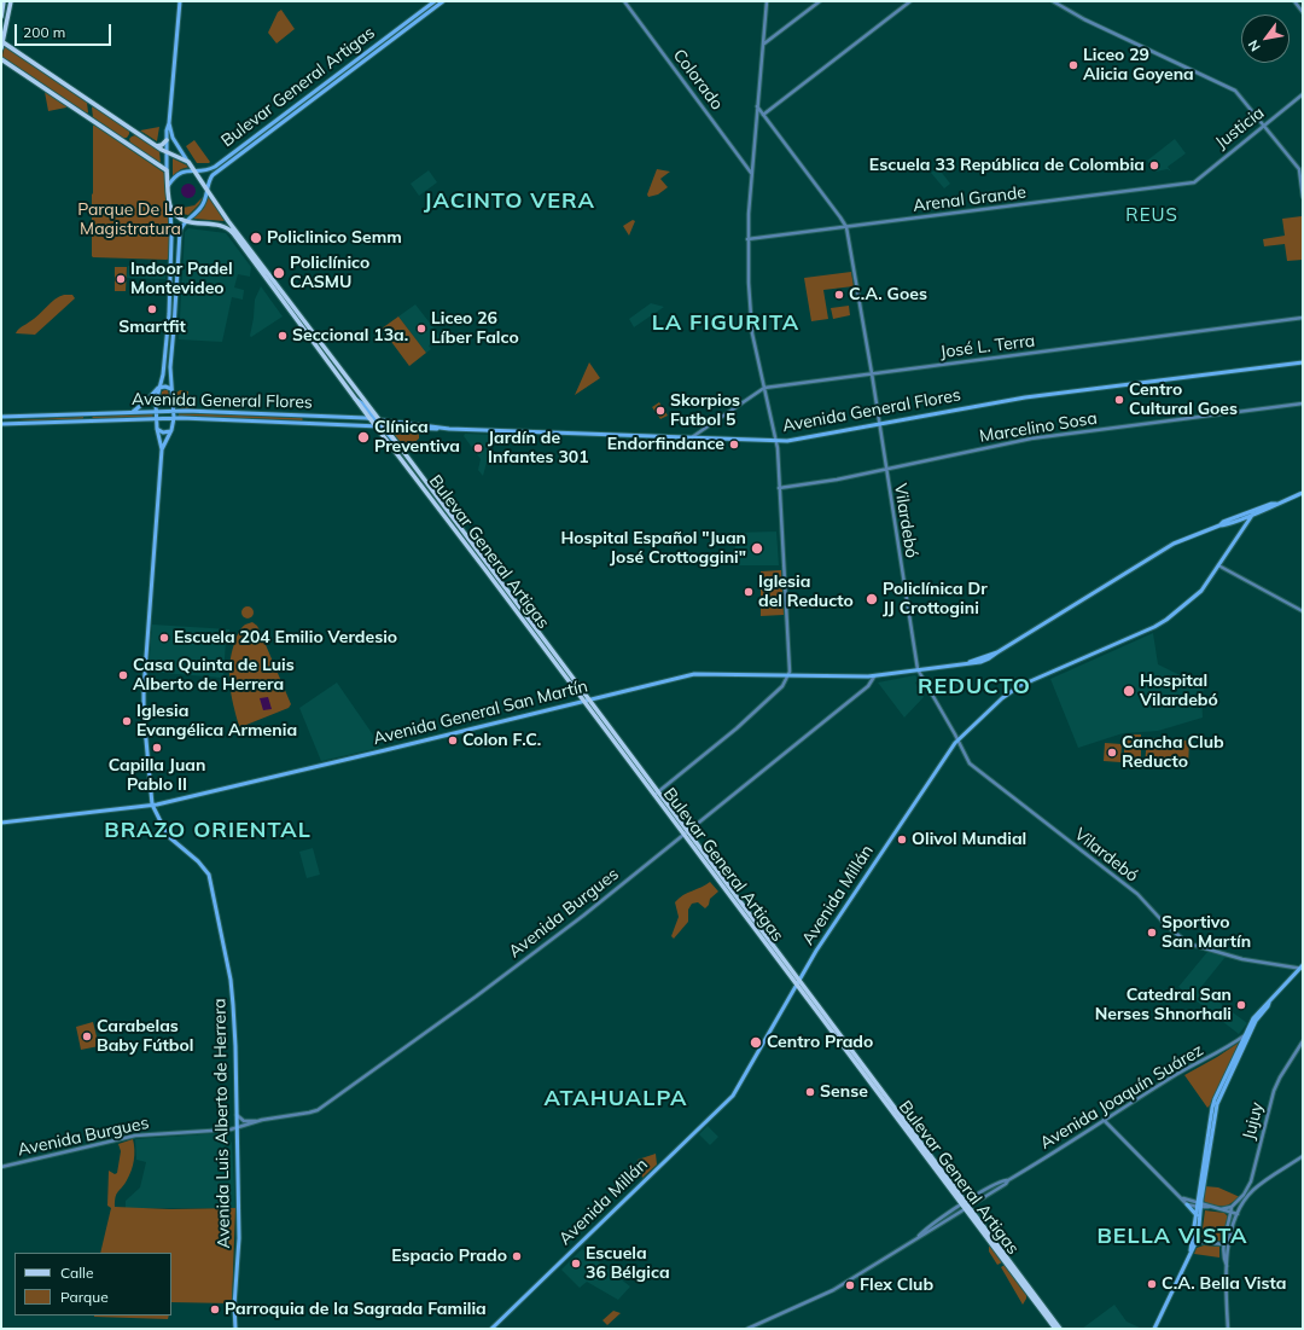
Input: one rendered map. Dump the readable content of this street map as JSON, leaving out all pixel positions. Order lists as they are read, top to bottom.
{
  "streets": {
    "main road": [
      "Bulevar General Artigas",
      "Avenida General Flores",
      "Avenida General San Martín",
      "Avenida Millán",
      "Avenida Luis Alberto de Herrera"
    ],
    "street": [
      "Colorado",
      "Justicia",
      "Arenal Grande",
      "José L. Terra",
      "Marcelino Sosa",
      "Vilardebó",
      "Avenida Burgues",
      "Avenida Joaquín Suárez",
      "Jujuy"
    ]
  },
  "crossings": [
    ["Bulevar General Artigas", "Avenida General Flores"],
    ["Bulevar General Artigas", "Avenida General San Martín"],
    ["Bulevar General Artigas", "Avenida Millán"],
    ["Bulevar General Artigas", "Avenida Burgues"],
    ["Bulevar General Artigas", "Avenida Joaquín Suárez"],
    ["Bulevar General Artigas", "Avenida Luis Alberto de Herrera"],
    ["Justicia", "Arenal Grande"],
    ["Arenal Grande", "Vilardebó"],
    ["José L. Terra", "Avenida General Flores"],
    ["José L. Terra", "Vilardebó"],
    ["Avenida General Flores", "Vilardebó"],
    ["Avenida General Flores", "Avenida Luis Alberto de Herrera"],
    ["Marcelino Sosa", "Vilardebó"],
    ["Vilardebó", "Avenida General San Martín"],
    ["Vilardebó", "Avenida Millán"],
    ["Avenida General San Martín", "Avenida Millán"],
    ["Avenida General San Martín", "Avenida Burgues"],
    ["Avenida General San Martín", "Avenida Luis Alberto de Herrera"],
    ["Avenida Burgues", "Avenida Luis Alberto de Herrera"]
  ],
  "districts": [
    "JACINTO VERA",
    "REUS",
    "LA FIGURITA",
    "REDUCTO",
    "BRAZO ORIENTAL",
    "ATAHUALPA",
    "BELLA VISTA"
  ],
  "parks": ["Parque De La Magistratura"],
  "places": [
    "Liceo 29 Alicia Goyena",
    "Escuela 33 República de Colombia",
    "Policlinico Semm",
    "Policlínico CASMU",
    "Indoor Padel Montevideo",
    "C.A. Goes",
    "Smartfit",
    "Liceo 26 Líber Falco",
    "Seccional 13a.",
    "Centro Cultural Goes",
    "Skorpios Futbol 5",
    "Clínica Preventiva",
    "Endorfindance",
    "Jardín de Infantes 301",
    "Hospital Español \"Juan José Crottoggini\"",
    "Iglesia del Reducto",
    "Policlínica Dr JJ Crottogini",
    "Escuela 204 Emilio Verdesio",
    "Casa Quinta de Luis Alberto de Herrera",
    "Hospital Vilardebó",
    "Iglesia Evangélica Armenia",
    "Colon F.C.",
    "Capilla Juan Pablo II",
    "Cancha Club Reducto",
    "Olivol Mundial",
    "Sportivo San Martín",
    "Catedral San Nerses Shnorhali",
    "Carabelas Baby Fútbol",
    "Centro Prado",
    "Sense",
    "Espacio Prado",
    "Escuela 36 Bélgica",
    "C.A. Bella Vista",
    "Flex Club",
    "Parroquia de la Sagrada Familia"
  ],
  "legend": ["Calle", "Parque"],
  "scale_bar": "200 m",
  "north": "bottom left"
}
